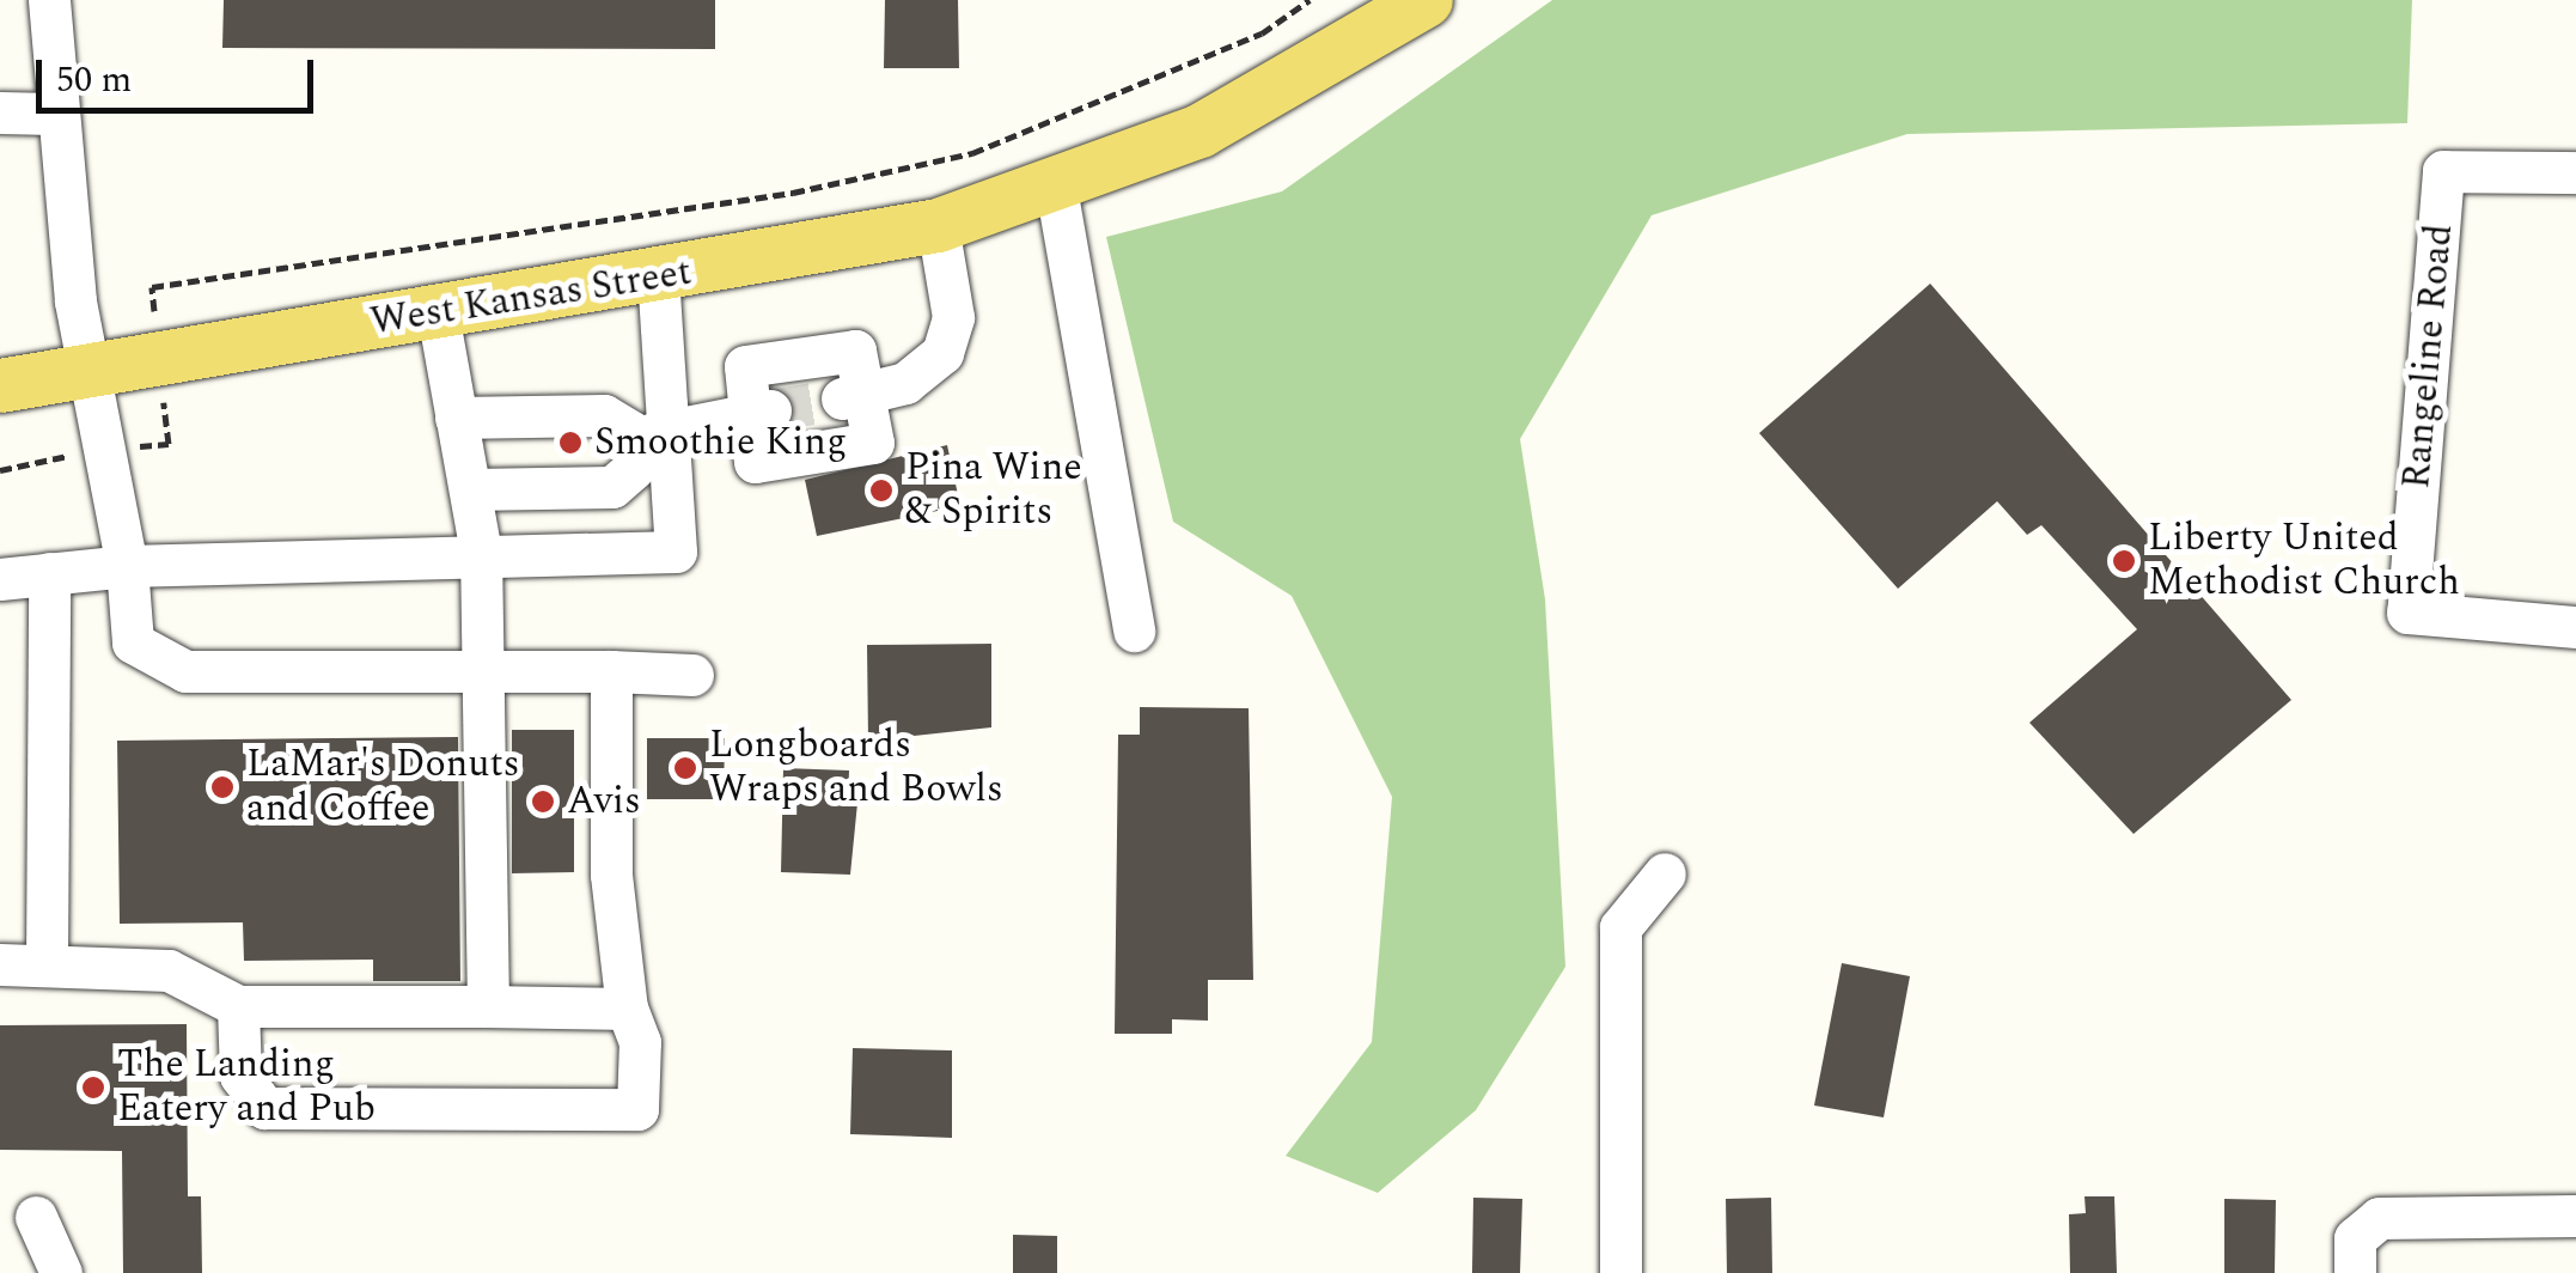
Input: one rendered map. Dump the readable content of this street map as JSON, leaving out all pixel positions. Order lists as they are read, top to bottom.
{
  "streets": {
    "main road": ["West Kansas Street"],
    "street": ["Rangeline Road"]
  },
  "places": [
    "Smoothie King",
    "Pina Wine & Spirits",
    "Liberty United Methodist Church",
    "Longboards Wraps and Bowls",
    "LaMar's Donuts and Coffee",
    "Avis",
    "The Landing Eatery and Pub"
  ],
  "scale_bar": "50 m"
}
